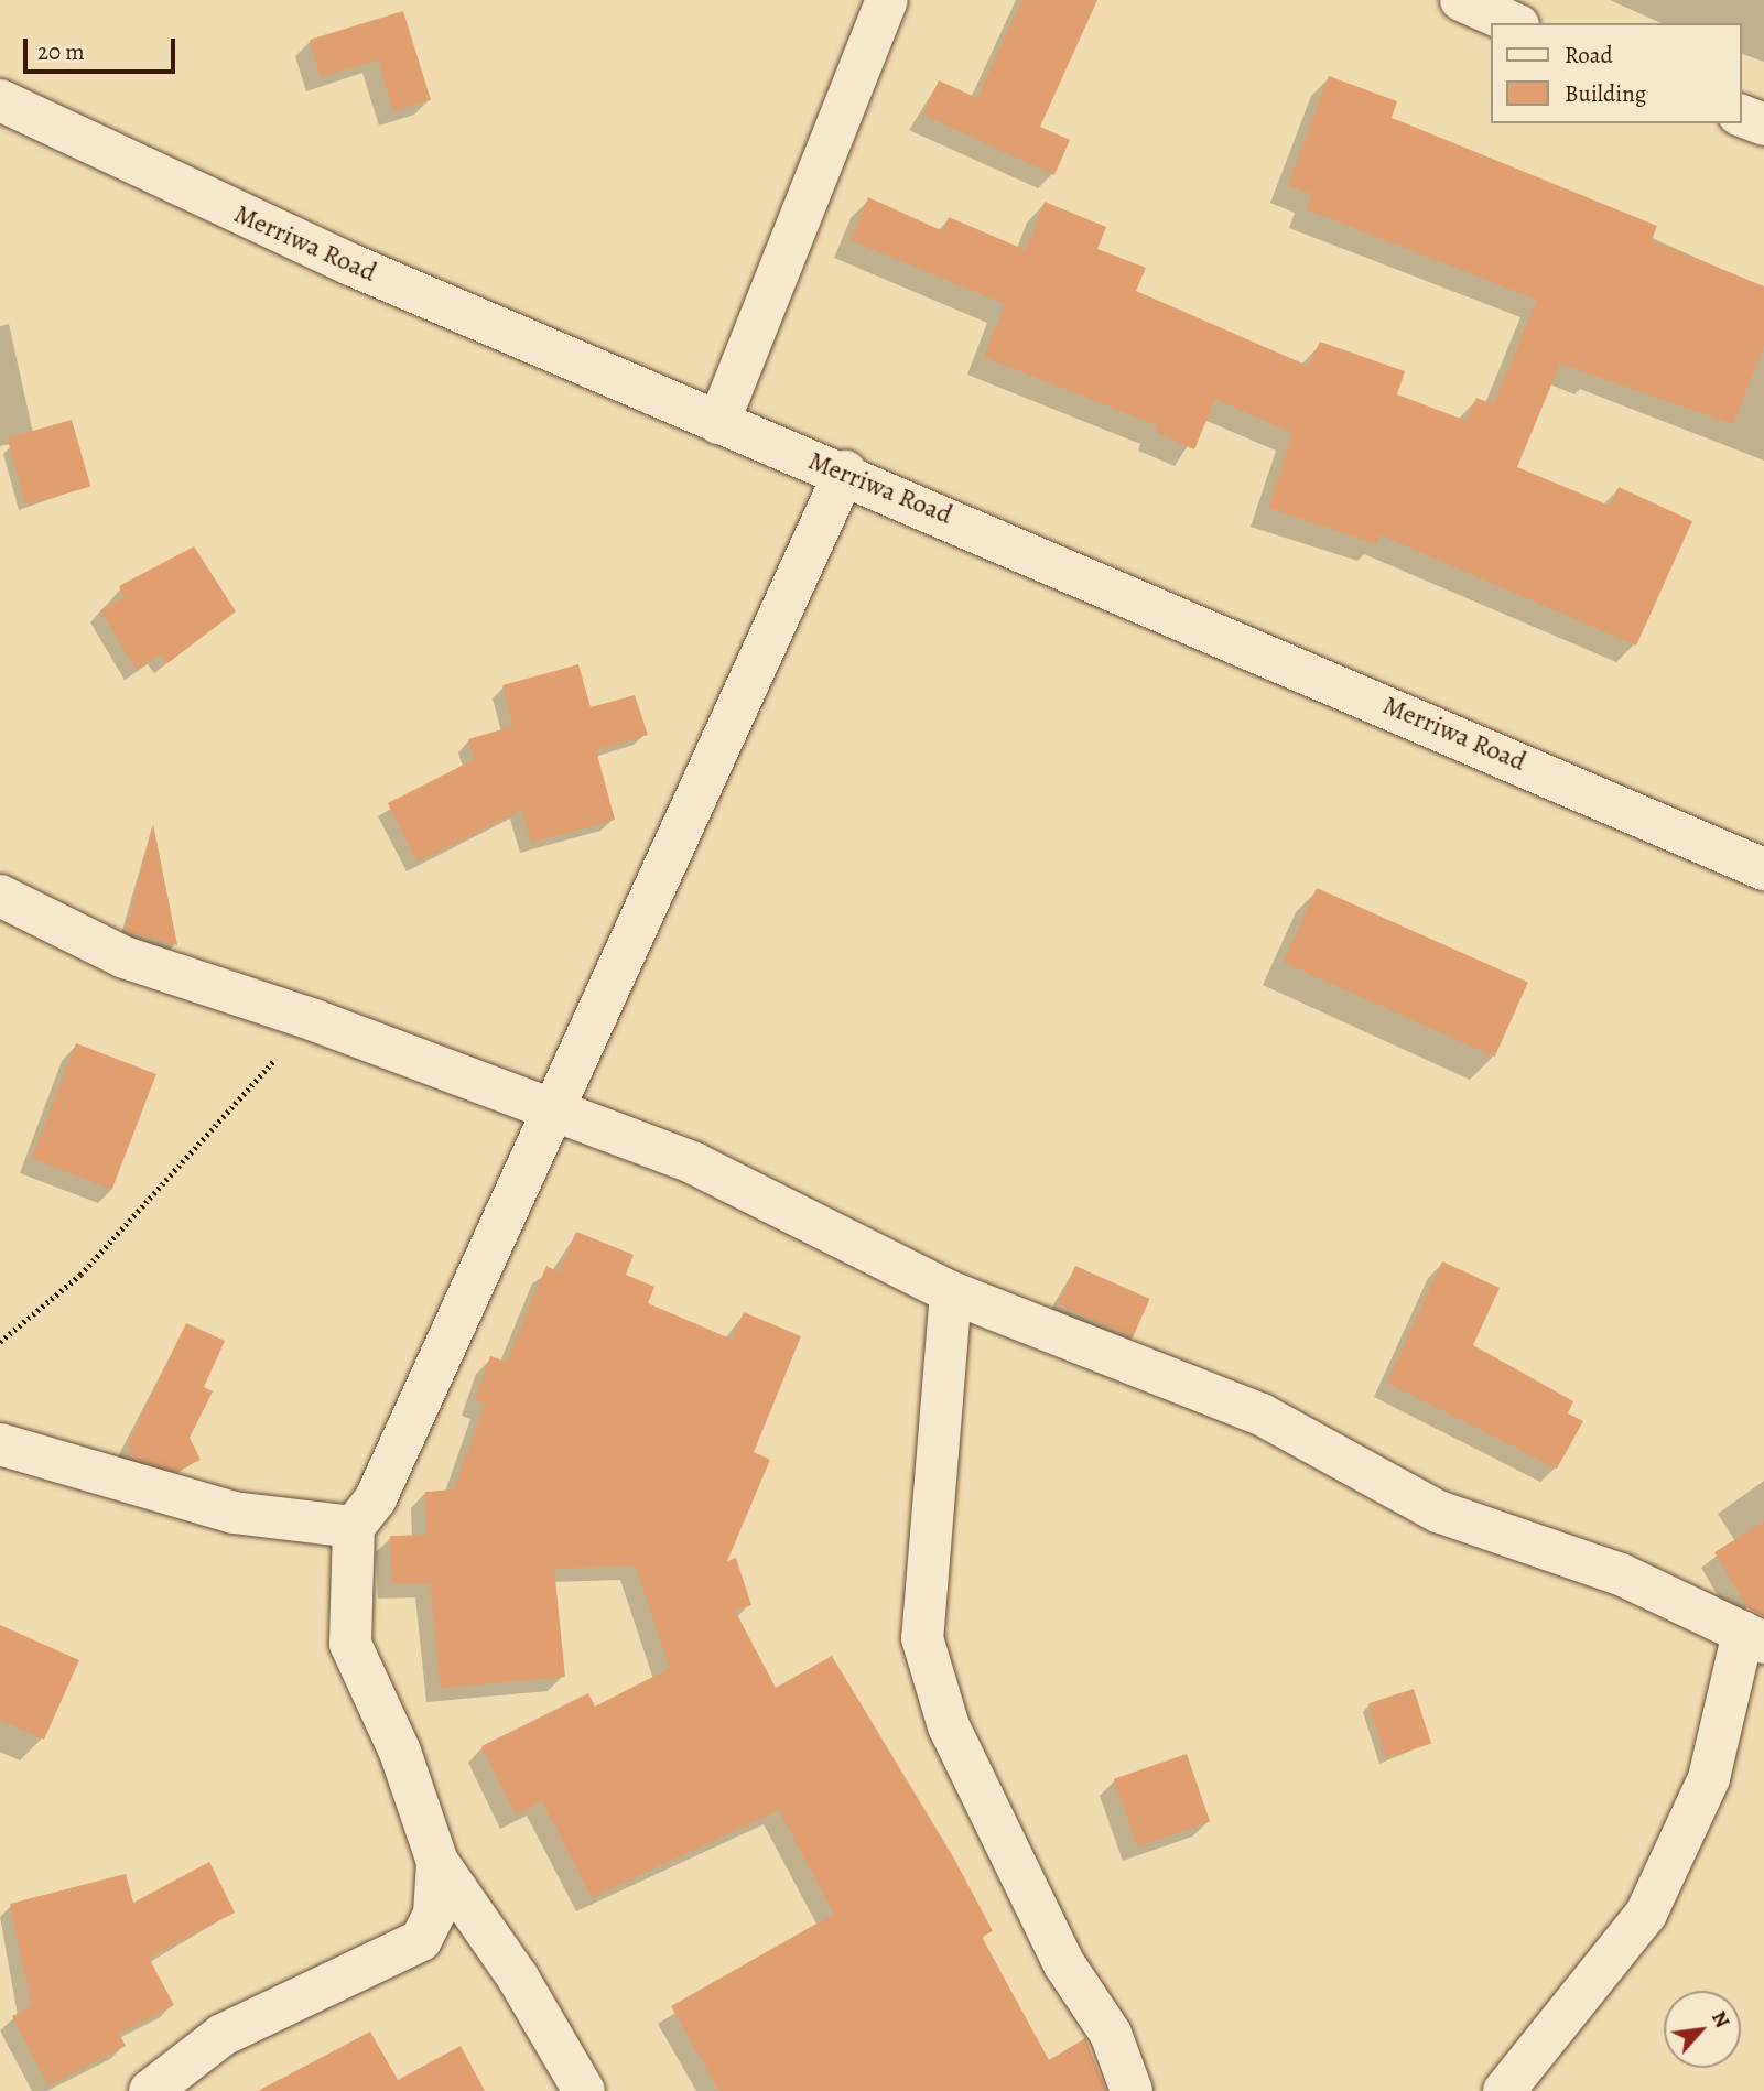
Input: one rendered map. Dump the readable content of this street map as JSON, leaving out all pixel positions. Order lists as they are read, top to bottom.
{
  "streets": {
    "street": ["Merriwa Road"]
  },
  "legend": ["Road", "Building"],
  "scale_bar": "20 m",
  "north": "top right"
}
